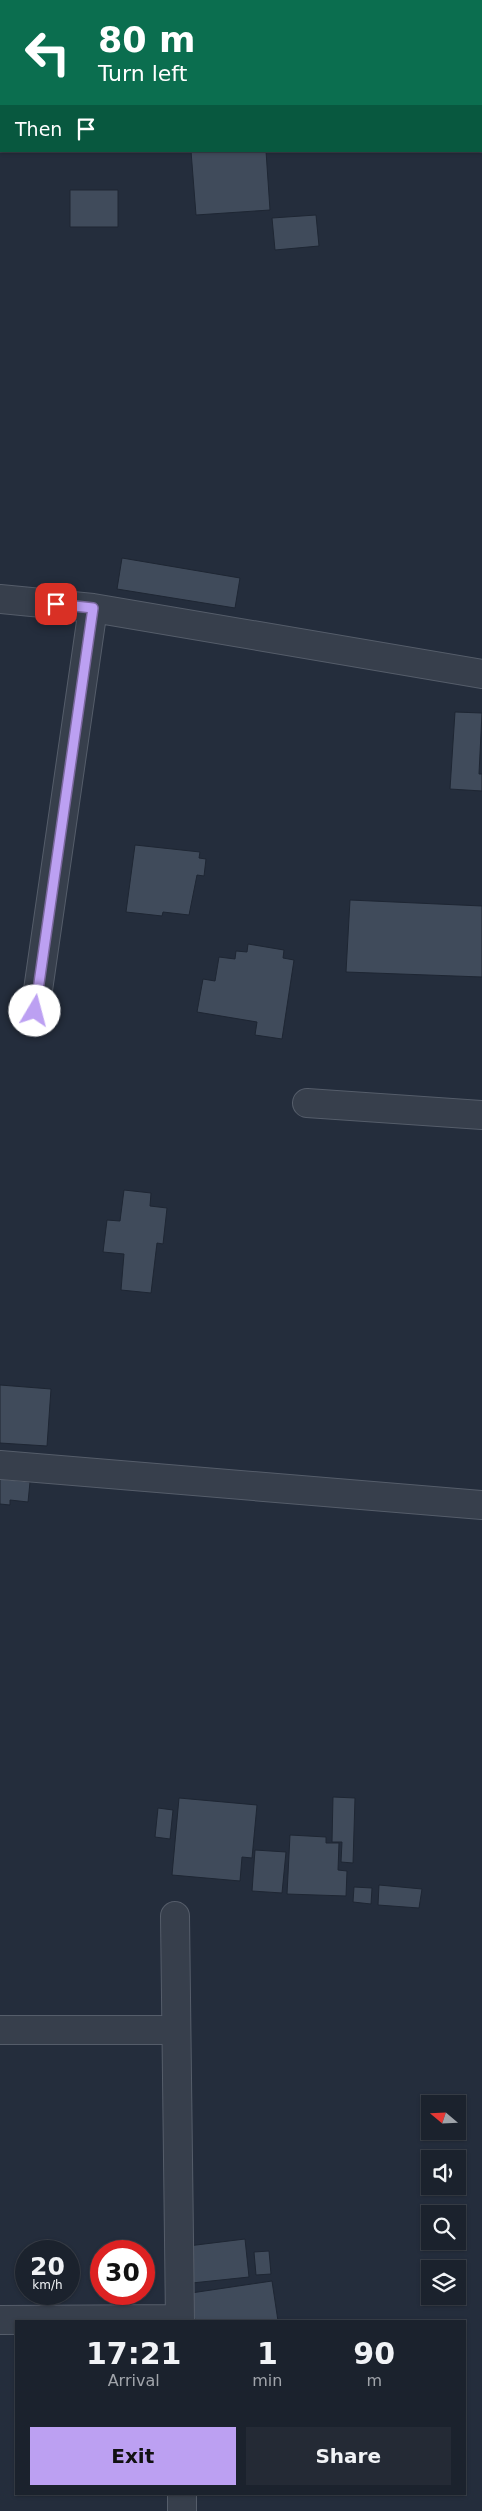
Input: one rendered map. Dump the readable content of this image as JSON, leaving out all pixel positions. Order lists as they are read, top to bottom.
{
  "north": "left",
  "page": {
    "turn": ["80 m", "Turn left"],
    "then": "Then",
    "speed": "20 km/h",
    "limit": "30",
    "eta": [
      "17:21",
      "Arrival",
      "1",
      "min",
      "90",
      "m"
    ],
    "buttons": ["Exit", "Share"]
  }
}
